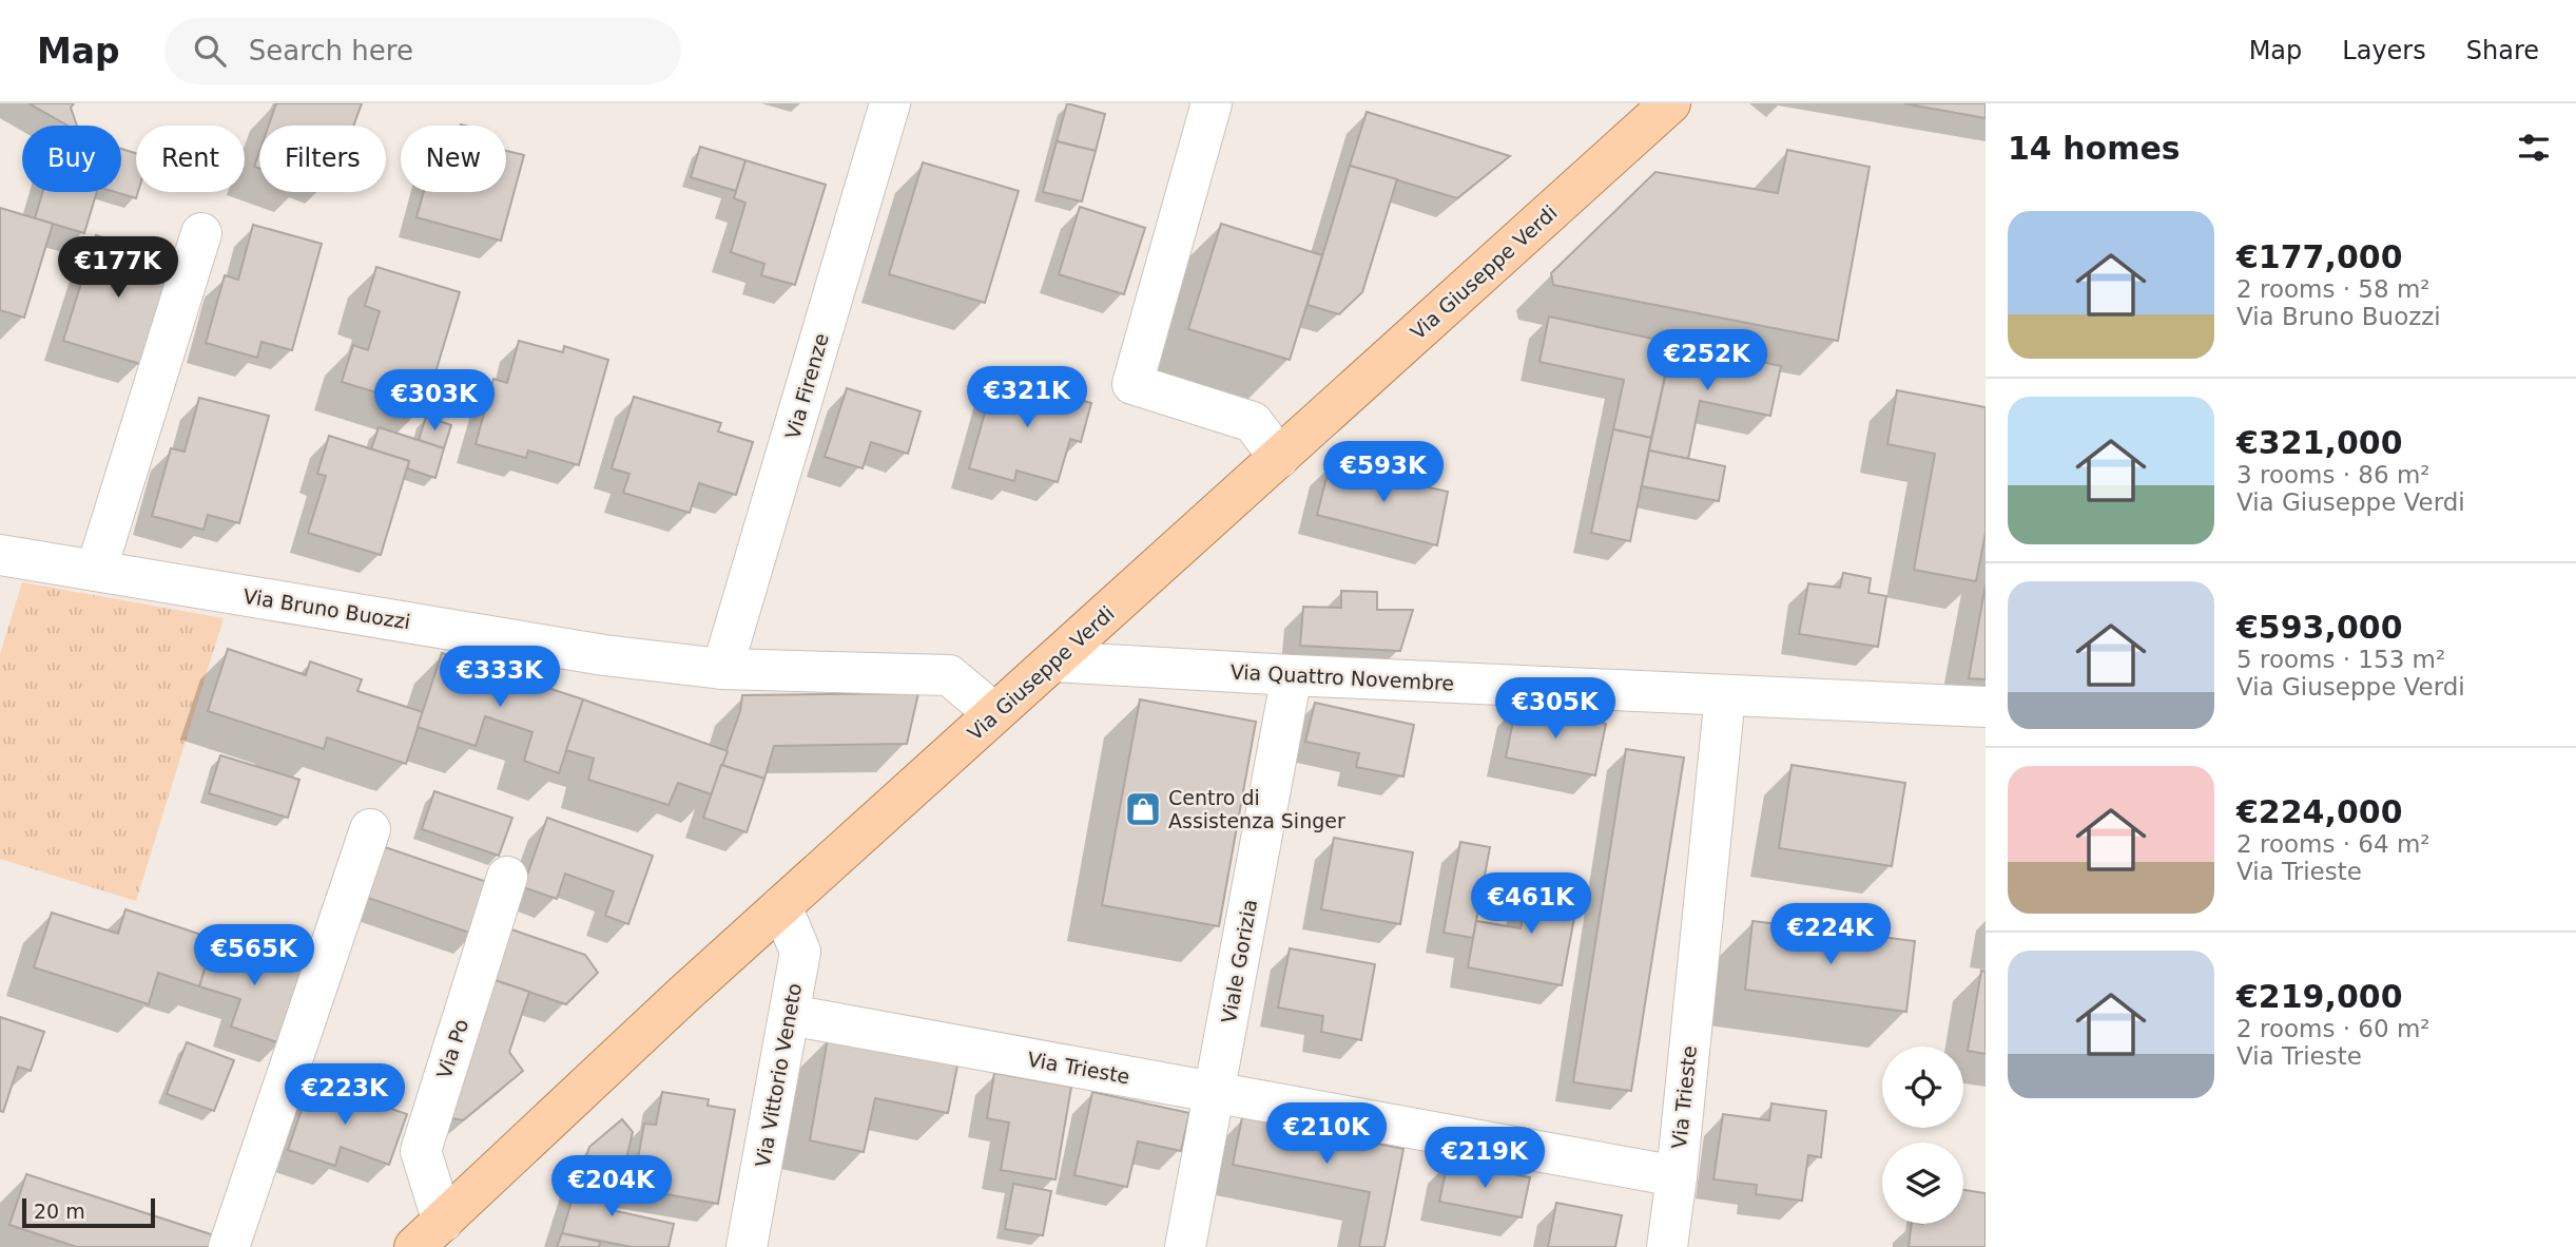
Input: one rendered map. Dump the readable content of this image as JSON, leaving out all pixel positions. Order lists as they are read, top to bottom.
{
  "streets": {
    "main road": ["Via Giuseppe Verdi"],
    "street": [
      "Via Firenze",
      "Via Bruno Buozzi",
      "Via Quattro Novembre",
      "Viale Gorizia",
      "Via Po",
      "Via Trieste",
      "Via Vittorio Veneto"
    ]
  },
  "crossings": [
    ["Via Giuseppe Verdi", "Via Bruno Buozzi"],
    ["Via Giuseppe Verdi", "Via Quattro Novembre"],
    ["Via Giuseppe Verdi", "Via Po"],
    ["Via Giuseppe Verdi", "Via Vittorio Veneto"],
    ["Via Firenze", "Via Bruno Buozzi"],
    ["Via Quattro Novembre", "Viale Gorizia"],
    ["Via Quattro Novembre", "Via Trieste"],
    ["Viale Gorizia", "Via Trieste"],
    ["Via Trieste", "Via Vittorio Veneto"]
  ],
  "places": {
    "shop": ["Centro di Assistenza Singer"]
  },
  "scale_bar": "20 m",
  "page": {
    "header": "Map",
    "search": "Search here",
    "nav": ["Map", "Layers", "Share"],
    "heading": "14 homes",
    "chip": [
      "Buy",
      "Rent",
      "Filters",
      "New"
    ],
    "list": [
      {
        "name": "€177,000",
        "note": "2 rooms · 58 m² · Via Bruno Buozzi"
      },
      {
        "name": "€321,000",
        "note": "3 rooms · 86 m² · Via Giuseppe Verdi"
      },
      {
        "name": "€593,000",
        "note": "5 rooms · 153 m² · Via Giuseppe Verdi"
      },
      {
        "name": "€224,000",
        "note": "2 rooms · 64 m² · Via Trieste"
      },
      {
        "name": "€219,000",
        "note": "2 rooms · 60 m² · Via Trieste"
      }
    ],
    "price": [
      "€177K",
      "€252K",
      "€321K",
      "€303K",
      "€593K",
      "€333K",
      "€305K",
      "€461K",
      "€224K",
      "€565K",
      "€223K",
      "€210K",
      "€219K",
      "€204K"
    ],
    "scale": "20 m"
  }
}
